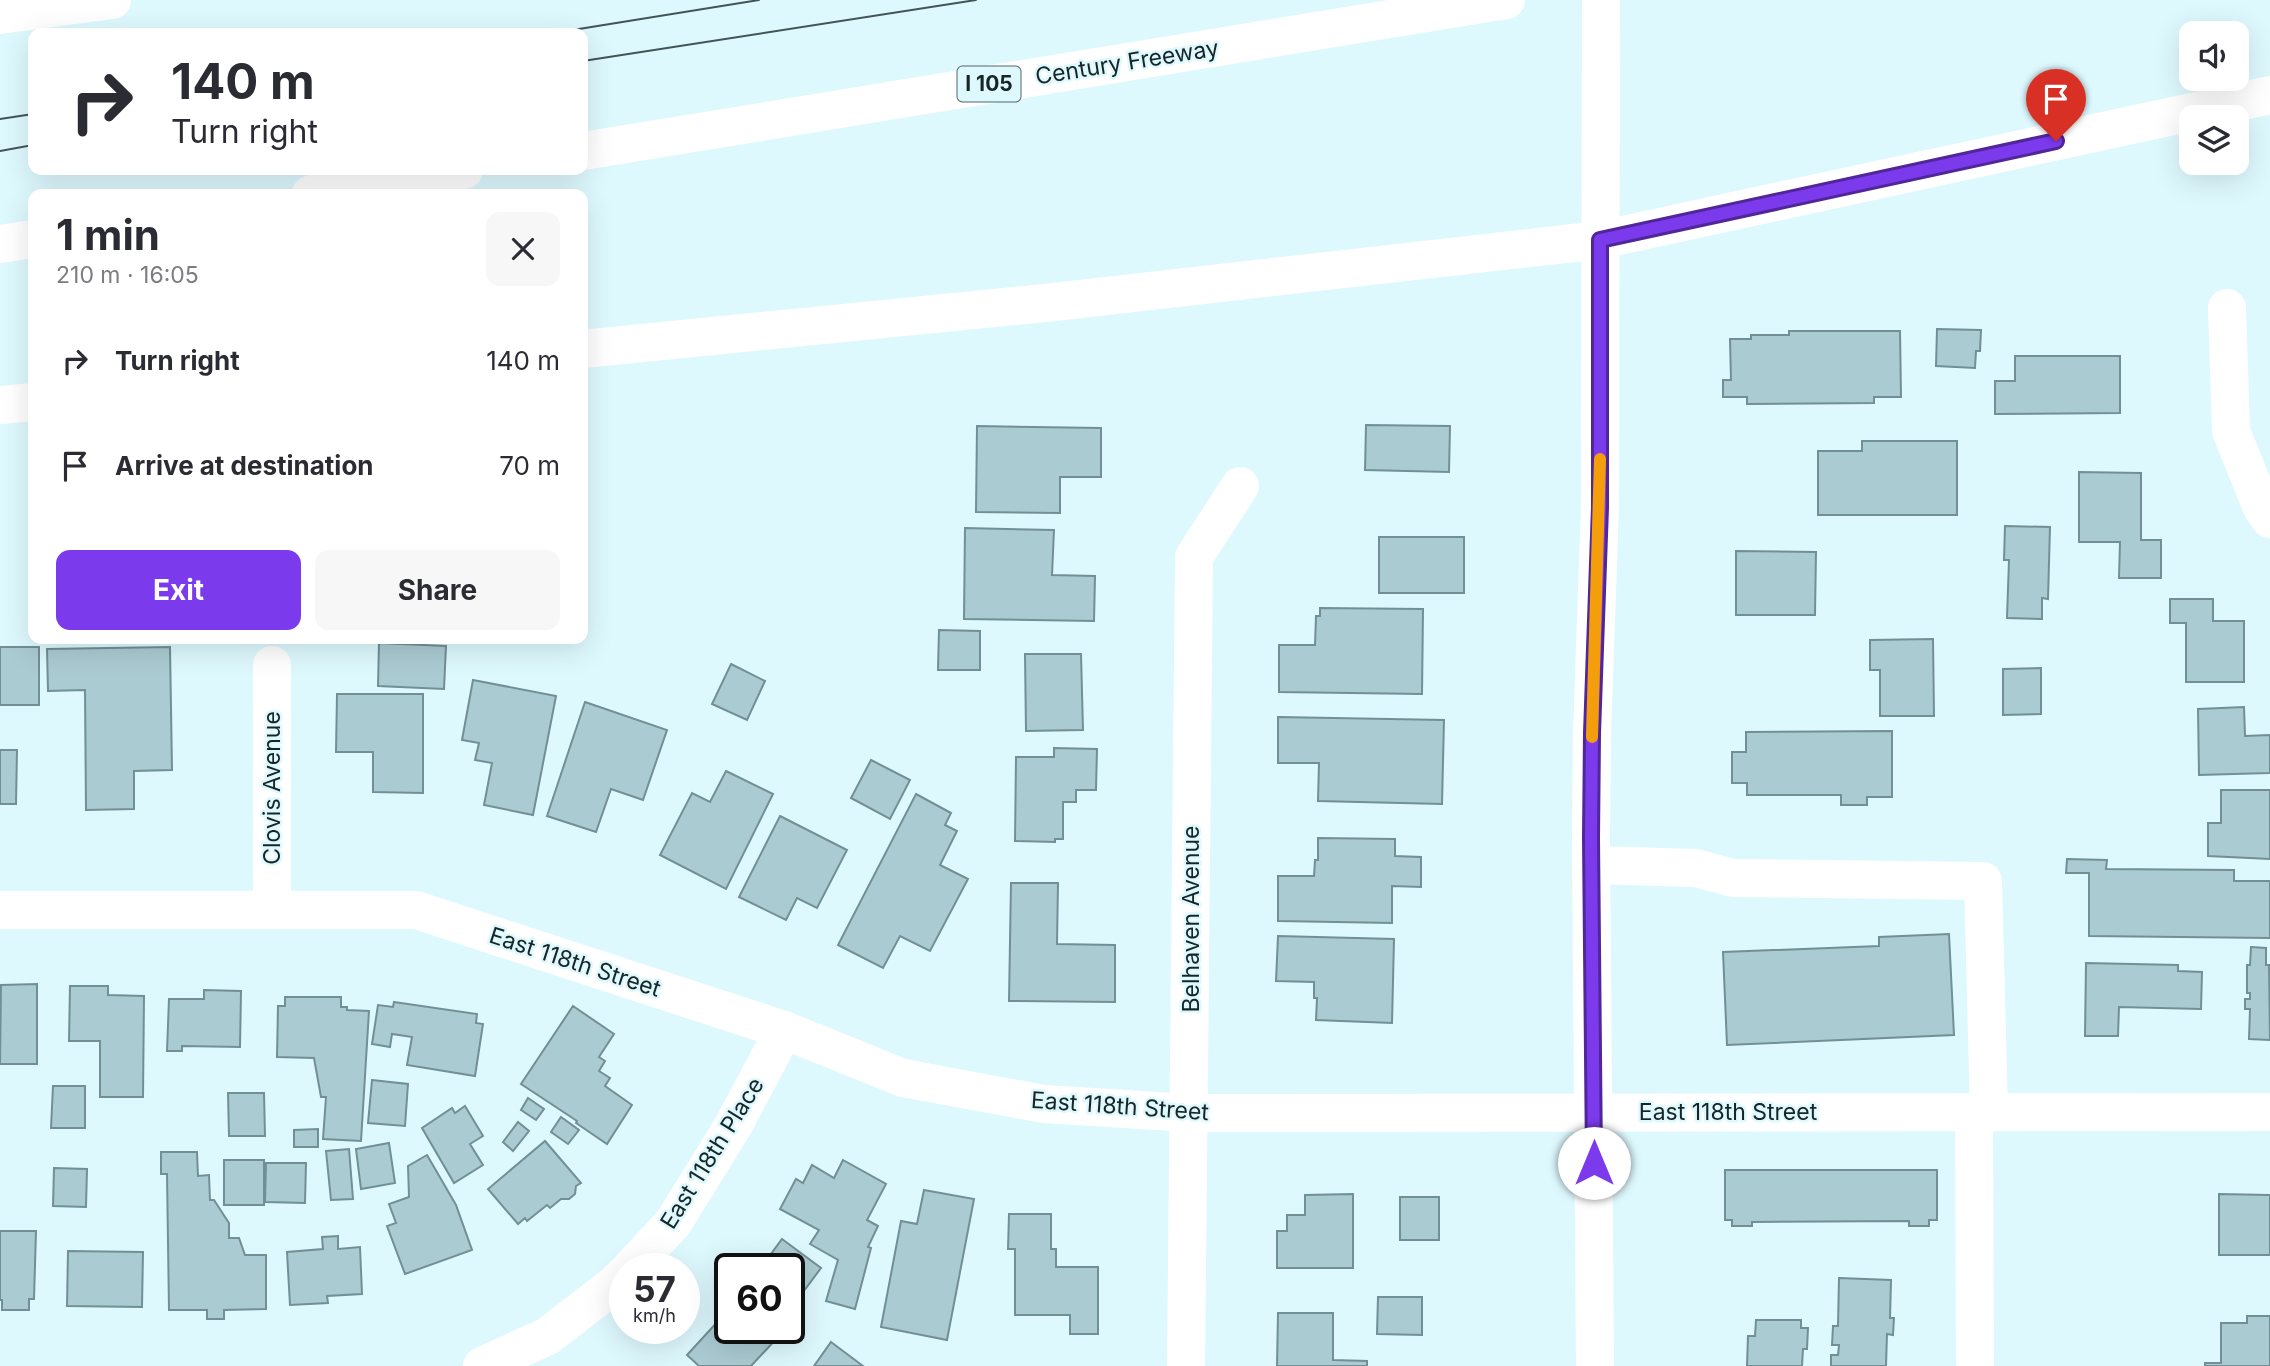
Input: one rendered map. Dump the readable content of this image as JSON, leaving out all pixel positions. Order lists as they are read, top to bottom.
{
  "streets": {
    "main road": [
      "Century Freeway",
      "I 105",
      "Clovis Avenue",
      "Belhaven Avenue",
      "East 118th Street",
      "East 118th Place"
    ]
  },
  "crossings": [
    ["Clovis Avenue", "East 118th Street"],
    ["Belhaven Avenue", "East 118th Street"],
    ["East 118th Street", "East 118th Place"]
  ],
  "page": {
    "turn": ["140 m", "Turn right"],
    "heading": ["1 min", "210 m · 16:05"],
    "list": [
      {
        "name": "Turn right",
        "value": "140 m"
      },
      {
        "name": "Arrive at destination",
        "value": "70 m"
      }
    ],
    "buttons": ["Exit", "Share"],
    "speed": "57 km/h",
    "limit": "60"
  }
}
